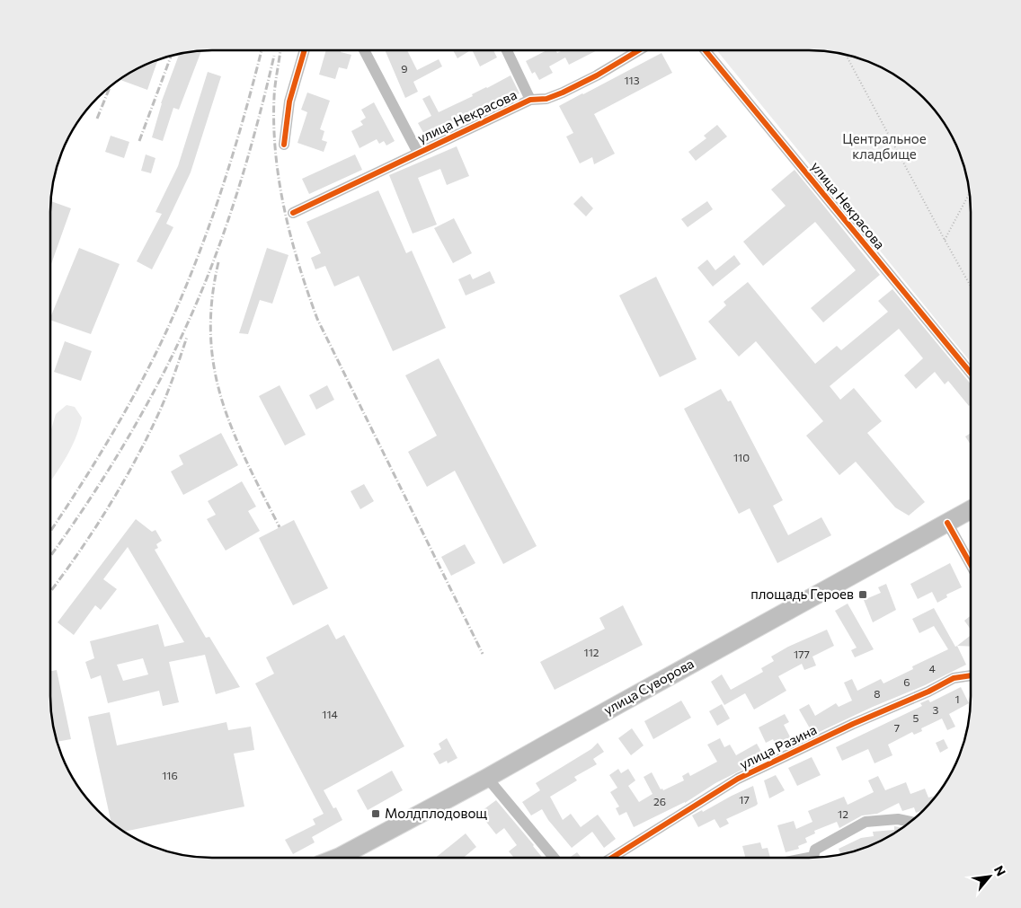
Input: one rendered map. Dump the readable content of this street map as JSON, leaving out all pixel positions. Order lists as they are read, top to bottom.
{
  "streets": {
    "main road": ["улица Суворова"],
    "street": ["улица Некрасова", "улица Разина"]
  },
  "parks": ["Центральное кладбище"],
  "places": {
    "transit": ["площадь Героев", "Молдплодовощ"]
  },
  "house_numbers": [
    "9",
    "113",
    "110",
    "112",
    "177",
    "4",
    "6",
    "8",
    "1",
    "3",
    "114",
    "5",
    "7",
    "116",
    "17",
    "26",
    "12"
  ],
  "north": "top right"
}
